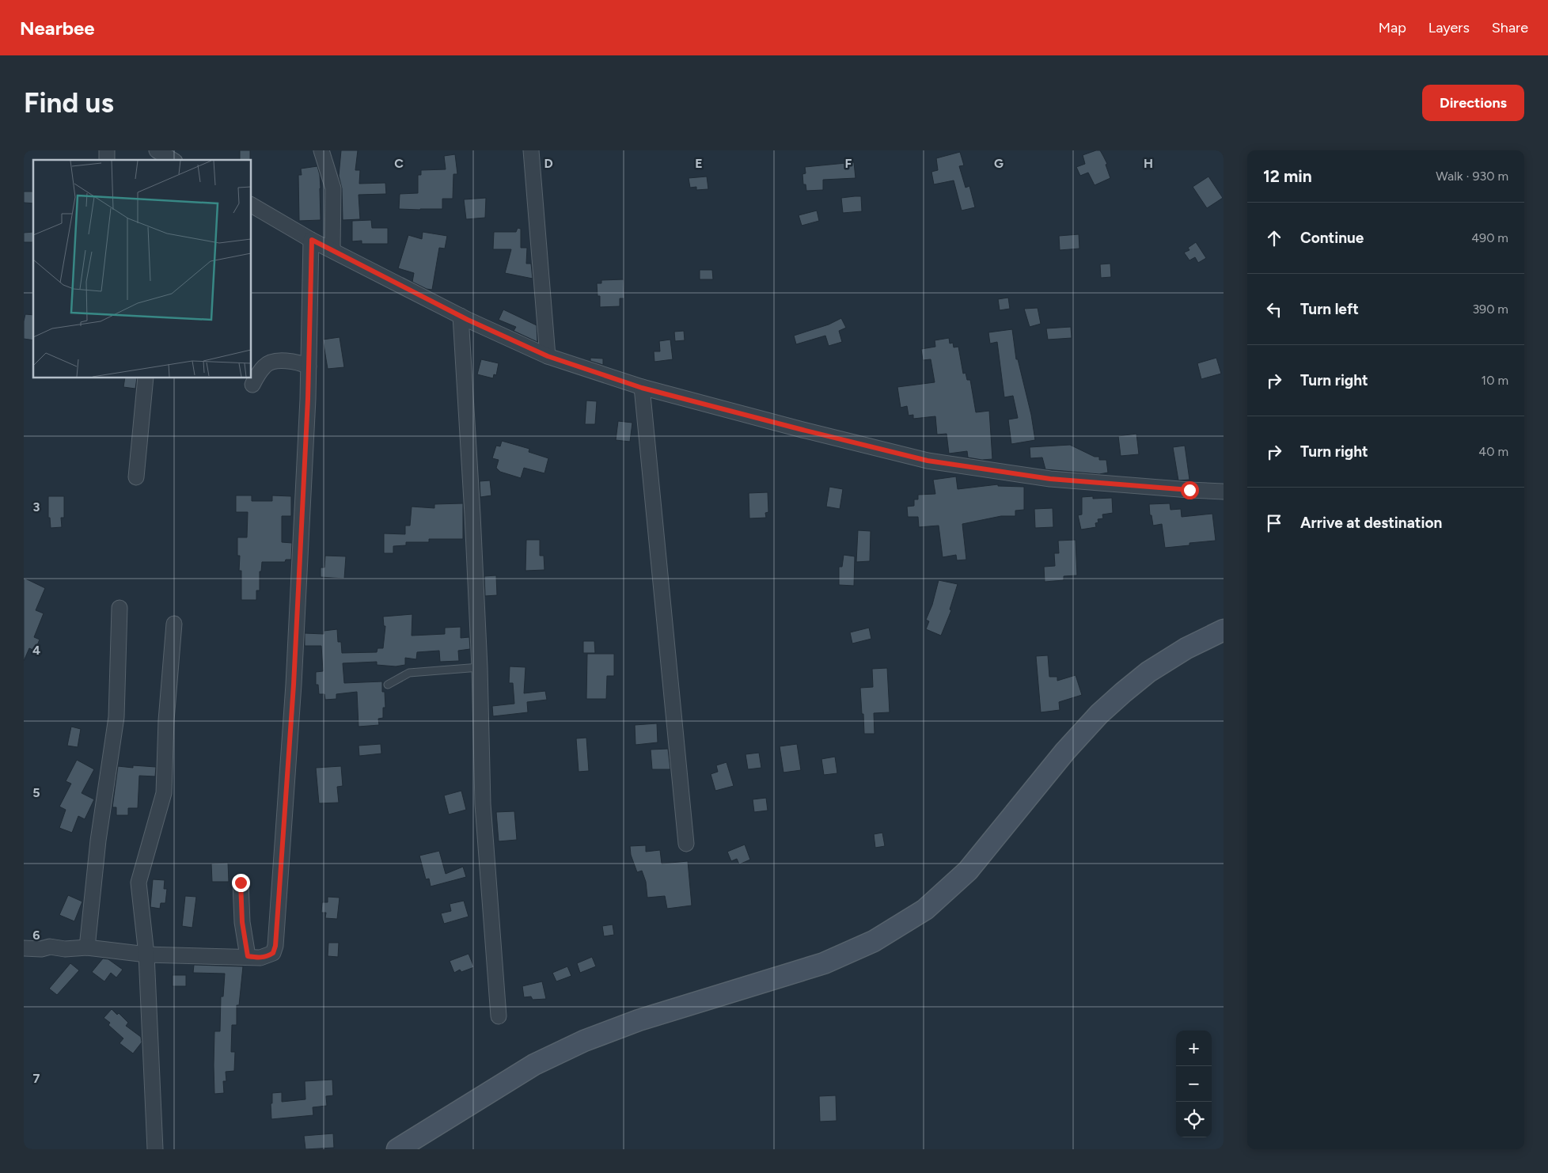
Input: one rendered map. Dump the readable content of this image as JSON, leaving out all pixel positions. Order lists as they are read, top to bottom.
{
  "page": {
    "header": "Nearbee",
    "nav": ["Map", "Layers", "Share"],
    "buttons": "Directions",
    "title": "Find us",
    "heading": ["12 min", "Walk · 930 m"],
    "list": [
      ["Continue", "490 m"],
      ["Turn left", "390 m"],
      ["Turn right", "10 m"],
      ["Turn right", "40 m"],
      "Arrive at destination"
    ],
    "map_buttons": ["+", "−"]
  },
  "grid": {
    "columns": [
      "C",
      "D",
      "E",
      "F",
      "G",
      "H"
    ],
    "rows": [
      "3",
      "4",
      "5",
      "6",
      "7"
    ]
  }
}
